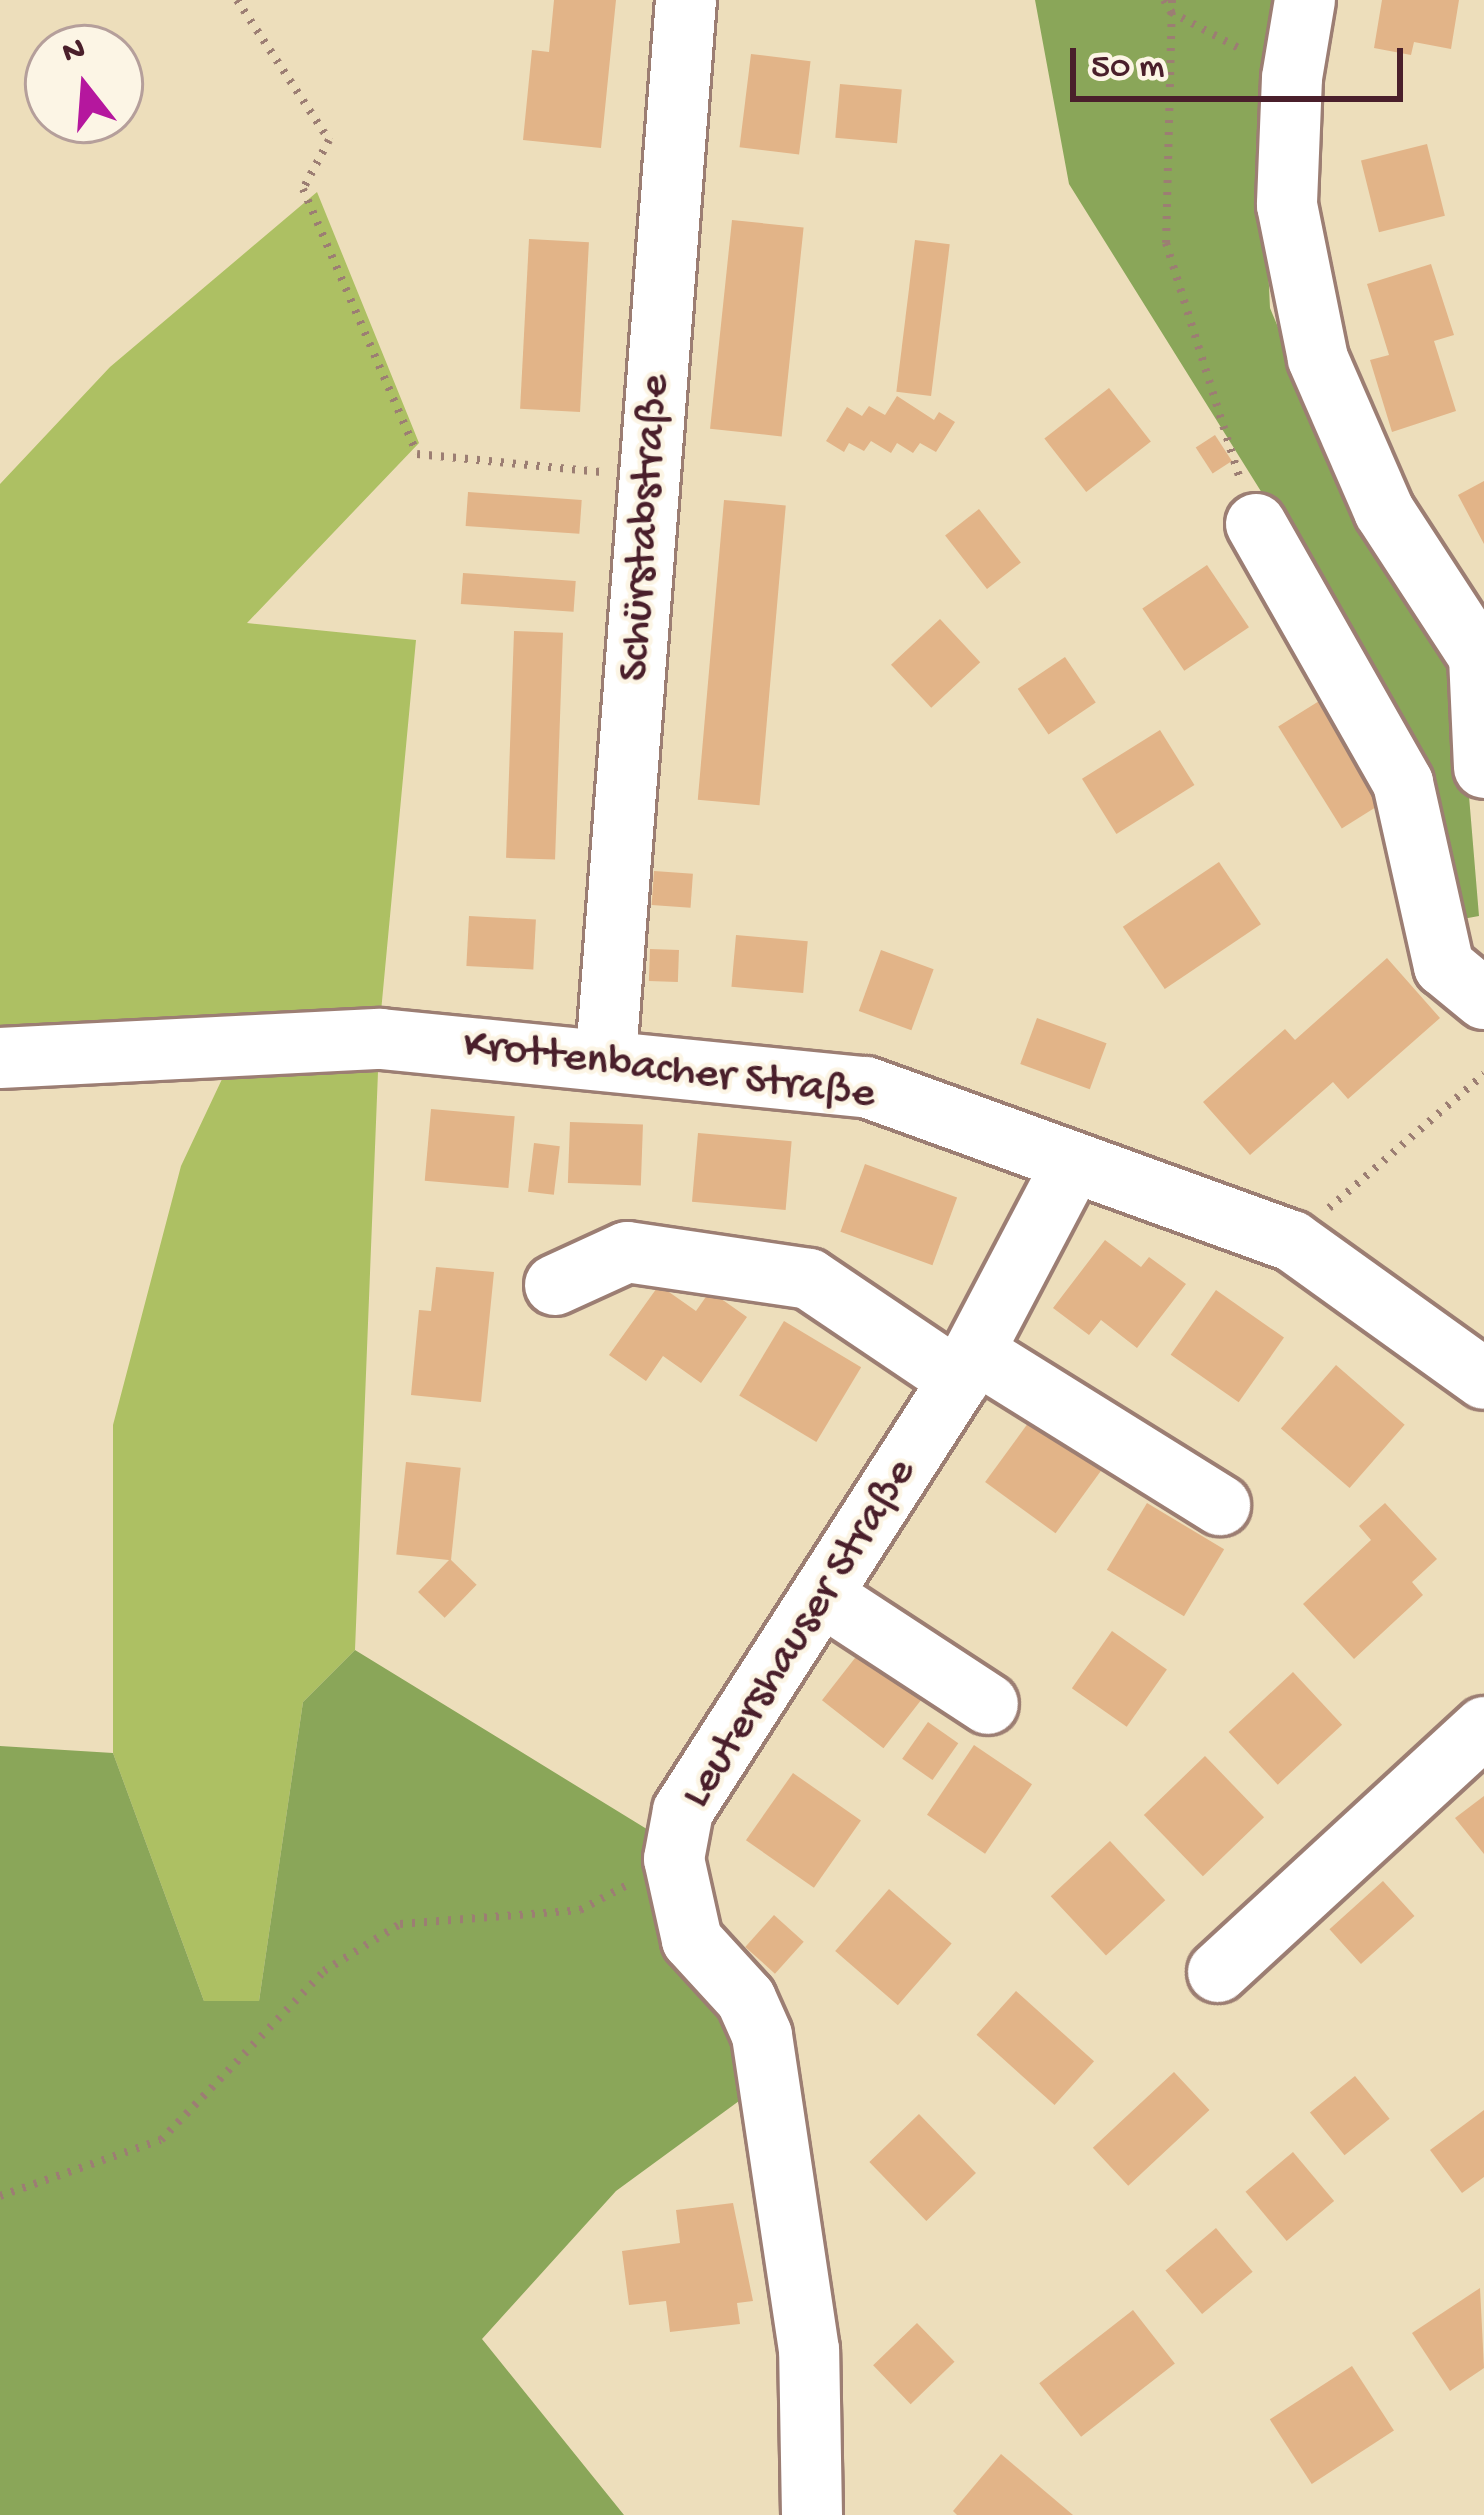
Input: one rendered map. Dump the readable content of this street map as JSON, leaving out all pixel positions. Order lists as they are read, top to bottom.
{
  "streets": {
    "street": ["Schürstabstraße", "Krottenbacher Straße", "Leutershauser Straße"]
  },
  "crossings": [
    ["Schürstabstraße", "Krottenbacher Straße"],
    ["Krottenbacher Straße", "Leutershauser Straße"]
  ],
  "scale_bar": "50 m",
  "north": "top"
}
